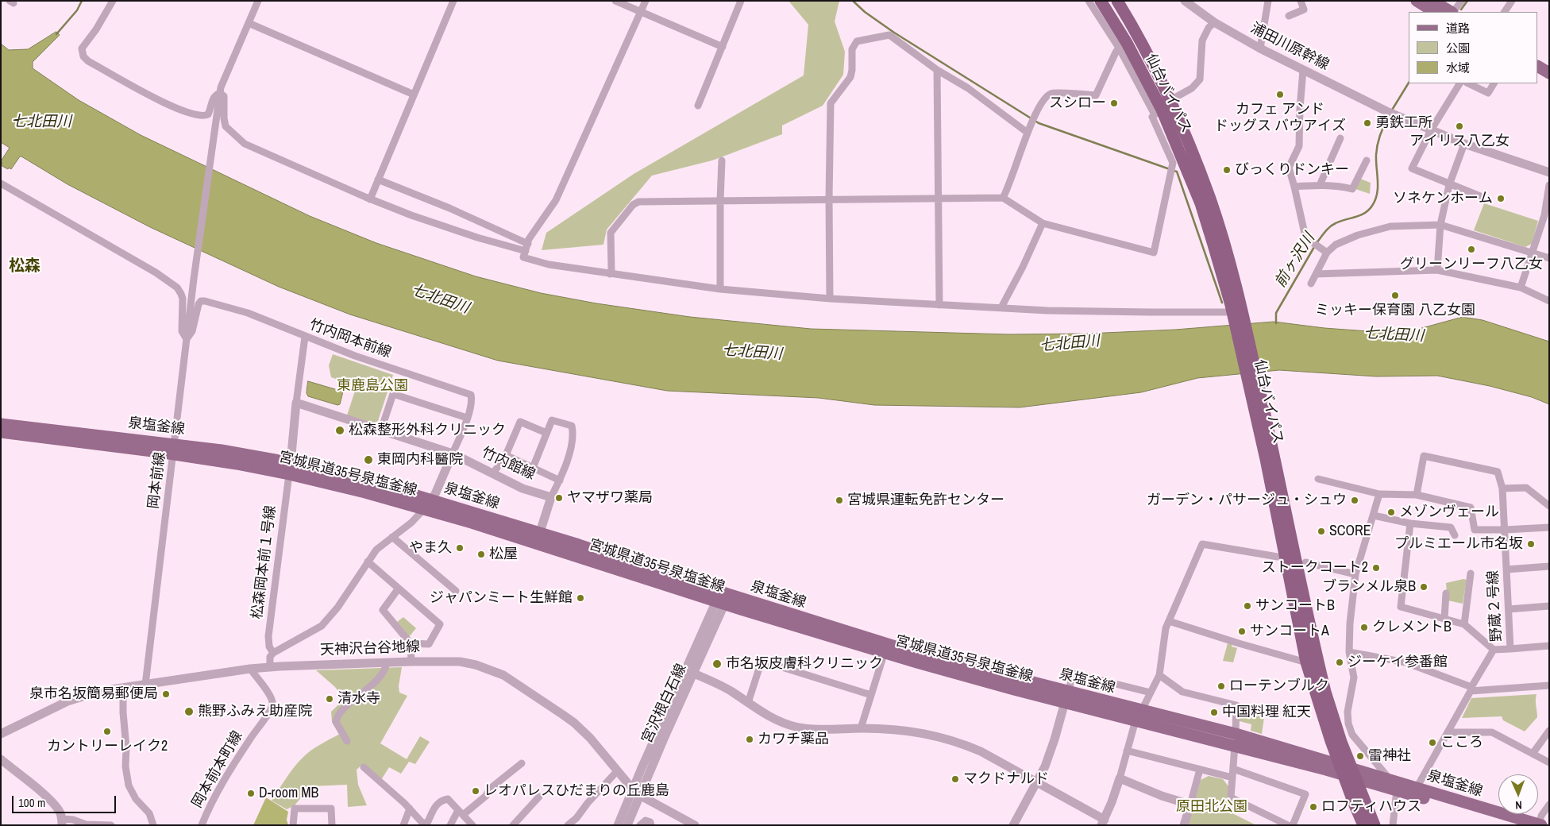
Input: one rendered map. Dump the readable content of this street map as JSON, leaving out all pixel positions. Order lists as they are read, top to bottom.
{
  "streets": {
    "highway": ["仙台バイパス"],
    "main road": ["泉塩釜線", "宮城県道35号泉塩釜線"],
    "street": [
      "浦田川原幹線",
      "竹内岡本前線",
      "竹内館線",
      "岡本前線",
      "松森岡本前１号線",
      "野蔵２号線",
      "天神沢台谷地線",
      "宮沢根白石線",
      "岡本前本町線"
    ]
  },
  "crossings": [
    ["仙台バイパス", "泉塩釜線"],
    ["仙台バイパス", "宮城県道35号泉塩釜線"],
    ["竹内岡本前線", "竹内館線"],
    ["竹内岡本前線", "岡本前線"],
    ["泉塩釜線", "宮城県道35号泉塩釜線"],
    ["泉塩釜線", "岡本前線"],
    ["泉塩釜線", "野蔵２号線"],
    ["泉塩釜線", "宮沢根白石線"],
    ["宮城県道35号泉塩釜線", "岡本前線"],
    ["宮城県道35号泉塩釜線", "松森岡本前１号線"],
    ["宮城県道35号泉塩釜線", "宮沢根白石線"],
    ["岡本前線", "天神沢台谷地線"],
    ["天神沢台谷地線", "宮沢根白石線"],
    ["天神沢台谷地線", "岡本前本町線"]
  ],
  "districts": ["松森"],
  "water": ["七北田川", "前ヶ沢川"],
  "parks": ["東鹿島公園", "原田北公園"],
  "places": [
    "カフェ アンド ドッグス バウアイズ",
    "スシロー",
    "勇鉄工所",
    "アイリス八乙女",
    "びっくりドンキー",
    "ソネケンホーム",
    "グリーンリーフ八乙女",
    "ミッキー保育園 八乙女園",
    "松森整形外科クリニック",
    "東岡内科醫院",
    "ヤマザワ薬局",
    "宮城県運転免許センター",
    "ガーデン・パサージュ・シュウ",
    "メゾンヴェール",
    "SCORE",
    "プルミエール市名坂",
    "やま久",
    "松屋",
    "ストークコート2",
    "ブランメル泉B",
    "ジャパンミート生鮮館",
    "サンコートB",
    "クレメントB",
    "サンコートA",
    "ジーケイ参番館",
    "市名坂皮膚科クリニック",
    "ローテンブルク",
    "泉市名坂簡易郵便局",
    "清水寺",
    "熊野ふみえ助産院",
    "中国料理 紅天",
    "カントリーレイク2",
    "カワチ薬品",
    "こころ",
    "雷神社",
    "マクドナルド",
    "レオパレスひだまりの丘鹿島",
    "D-room MB",
    "ロフティハウス"
  ],
  "legend": ["道路", "公園", "水域"],
  "scale_bar": "100 m",
  "north": "bottom"
}
